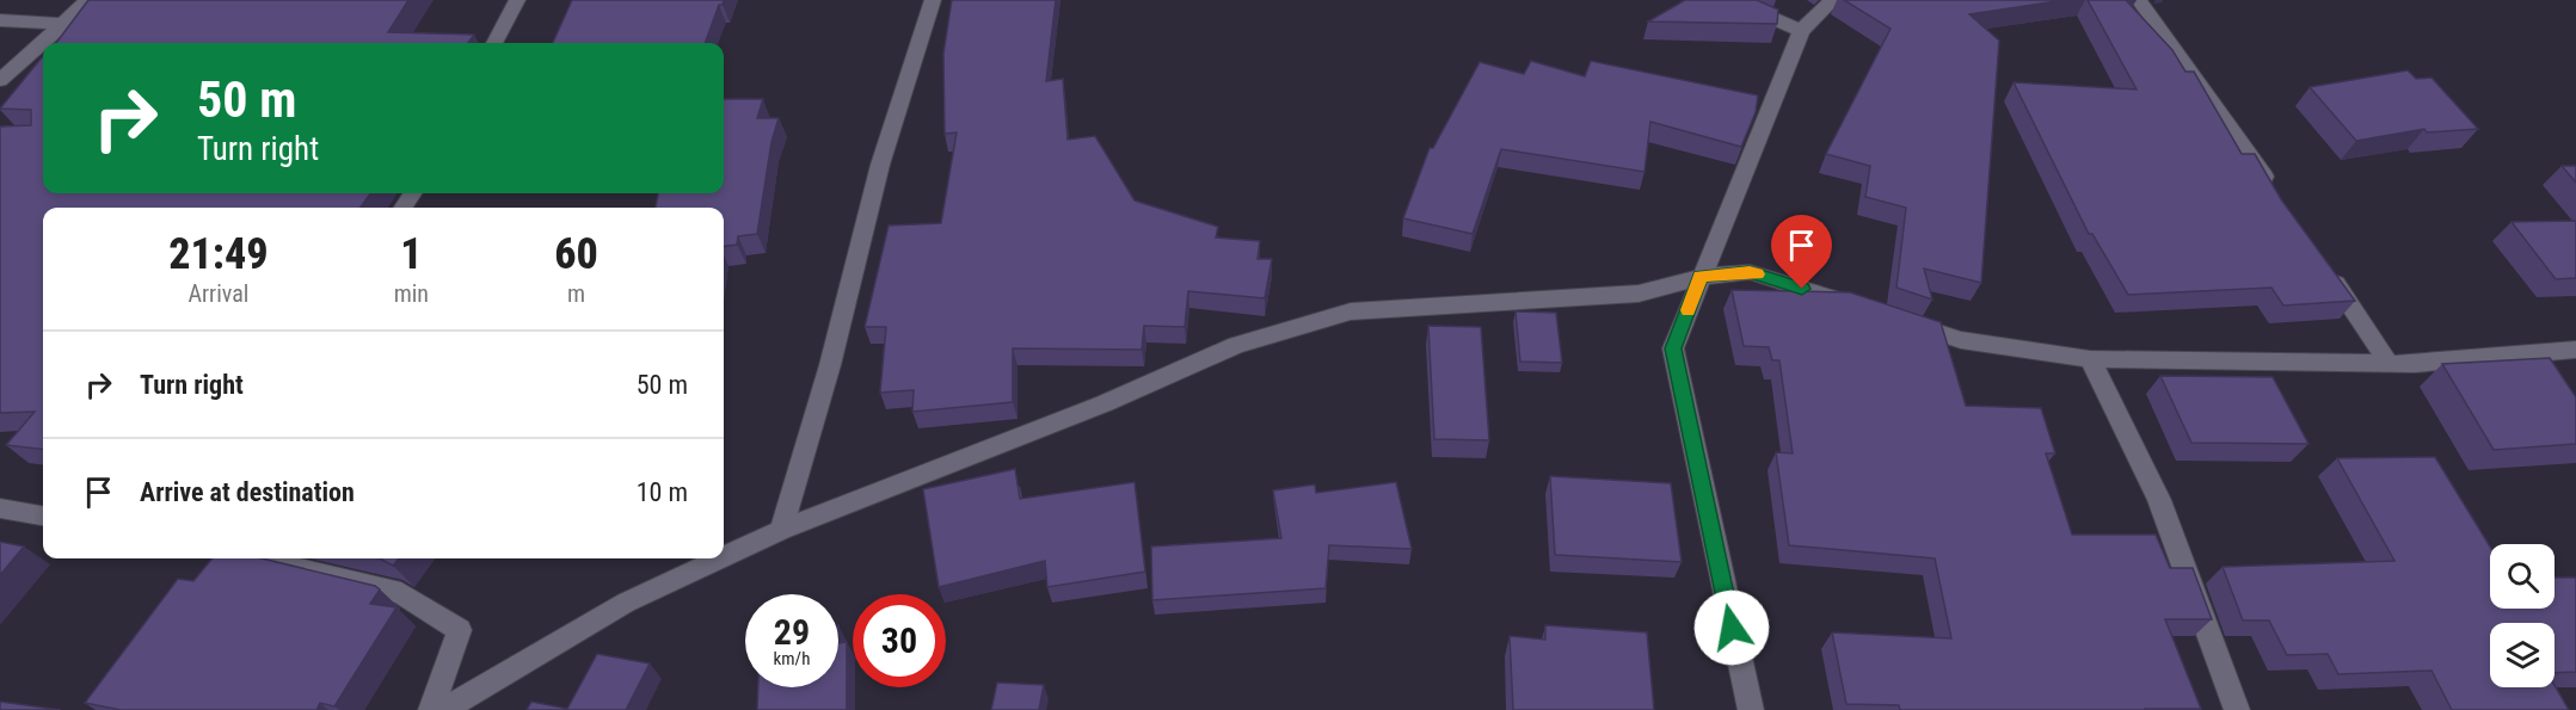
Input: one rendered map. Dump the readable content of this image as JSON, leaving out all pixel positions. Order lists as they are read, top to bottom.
{
  "page": {
    "turn": ["50 m", "Turn right"],
    "eta": [
      "21:49",
      "Arrival",
      "1",
      "min",
      "60",
      "m"
    ],
    "list": [
      {
        "name": "Turn right",
        "value": "50 m"
      },
      {
        "name": "Arrive at destination",
        "value": "10 m"
      }
    ],
    "speed": "29 km/h",
    "limit": "30"
  }
}
